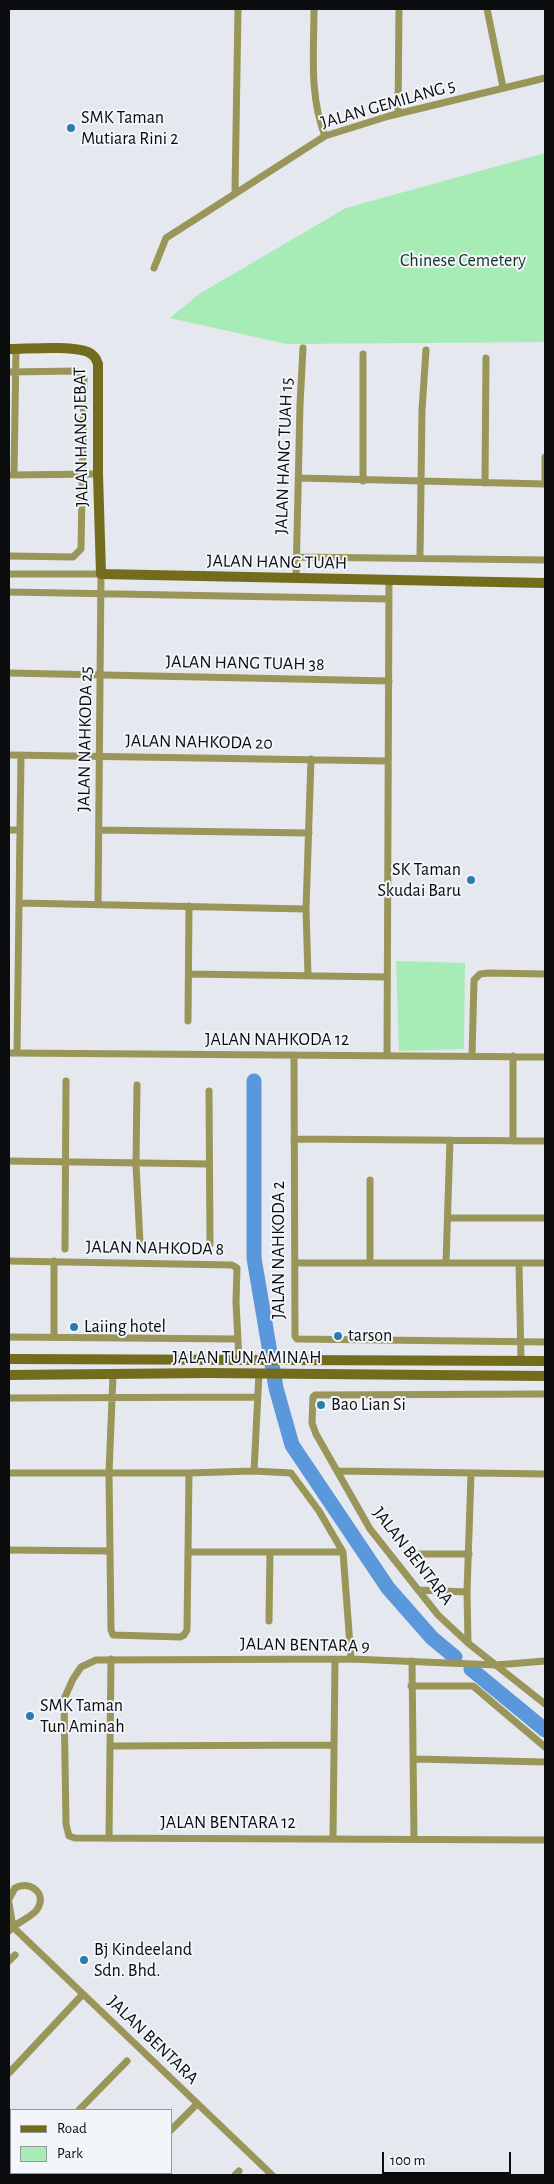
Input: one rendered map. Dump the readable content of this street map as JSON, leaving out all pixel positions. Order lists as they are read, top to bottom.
{
  "streets": {
    "main road": ["JALAN HANG JEBAT", "JALAN HANG TUAH", "JALAN TUN AMINAH"],
    "street": [
      "JALAN GEMILANG 5",
      "JALAN HANG TUAH 15",
      "JALAN HANG TUAH 38",
      "JALAN NAHKODA 25",
      "JALAN NAHKODA 20",
      "JALAN NAHKODA 12",
      "JALAN NAHKODA 8",
      "JALAN NAHKODA 2",
      "JALAN BENTARA",
      "JALAN BENTARA 9",
      "JALAN BENTARA 12"
    ]
  },
  "crossings": [
    ["JALAN HANG JEBAT", "JALAN HANG TUAH"],
    ["JALAN HANG JEBAT", "JALAN NAHKODA 25"],
    ["JALAN HANG TUAH", "JALAN NAHKODA 25"],
    ["JALAN HANG TUAH 38", "JALAN NAHKODA 25"],
    ["JALAN NAHKODA 25", "JALAN NAHKODA 20"],
    ["JALAN NAHKODA 12", "JALAN NAHKODA 2"],
    ["JALAN NAHKODA 8", "JALAN TUN AMINAH"],
    ["JALAN BENTARA", "JALAN BENTARA 9"],
    ["JALAN BENTARA 9", "JALAN BENTARA 12"]
  ],
  "parks": ["Chinese Cemetery"],
  "places": [
    "SMK Taman Mutiara Rini 2",
    "SK Taman Skudai Baru",
    "Laiing hotel",
    "tarson",
    "Bao Lian Si",
    "SMK Taman Tun Aminah",
    "Bj Kindeeland Sdn. Bhd."
  ],
  "legend": ["Road", "Park"],
  "scale_bar": "100 m"
}
